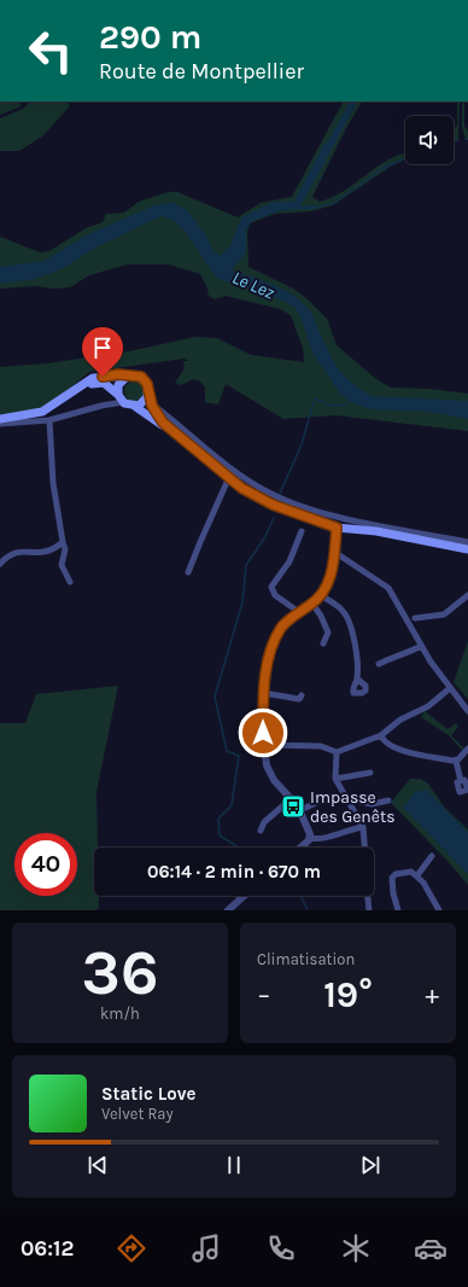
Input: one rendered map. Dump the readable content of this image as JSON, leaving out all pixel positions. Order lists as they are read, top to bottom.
{
  "water": ["Le Lez"],
  "places": {
    "bus stop": ["Impasse des Genêts"]
  },
  "page": {
    "turn": ["290 m", "Route de Montpellier"],
    "limit": "40",
    "trip": "06:14 · 2 min · 670 m",
    "tile": [
      ["36", "km/h"],
      "Climatisation"
    ],
    "heat": ["−", "19°", "+"],
    "song": ["Static Love", "Velvet Ray"],
    "tabs": "06:12"
  }
}
